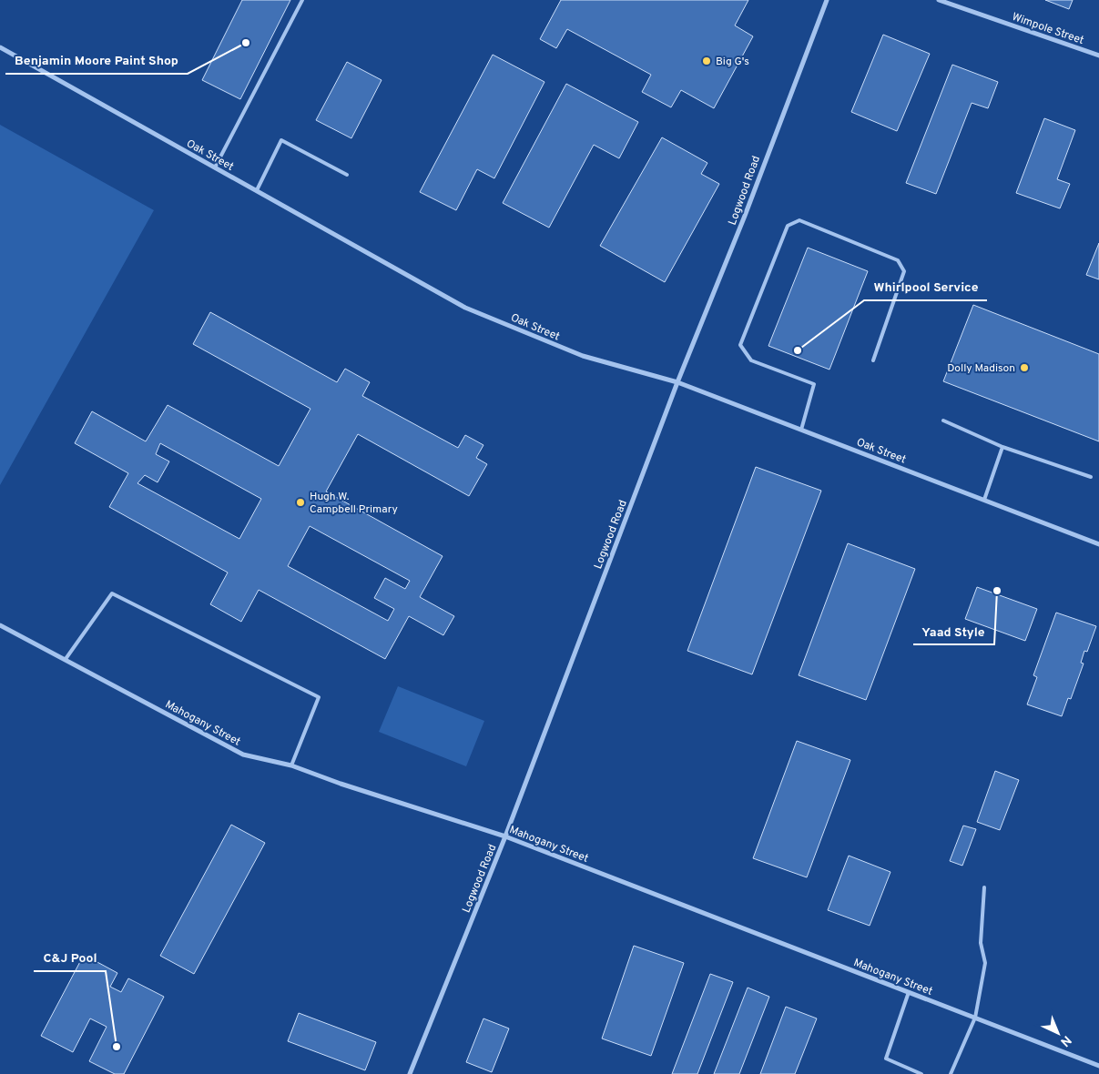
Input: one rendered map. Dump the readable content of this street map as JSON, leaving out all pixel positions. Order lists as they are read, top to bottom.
{
  "streets": {
    "street": [
      "Wimpole Street",
      "Oak Street",
      "Logwood Road",
      "Mahogany Street"
    ]
  },
  "crossings": [
    ["Oak Street", "Logwood Road"],
    ["Logwood Road", "Mahogany Street"]
  ],
  "places": [
    "Benjamin Moore Paint Shop",
    "Big G's",
    "Whirlpool Service",
    "Dolly Madison",
    "Hugh W. Campbell Primary",
    "Yaad Style",
    "C&J Pool"
  ],
  "north": "bottom right"
}
